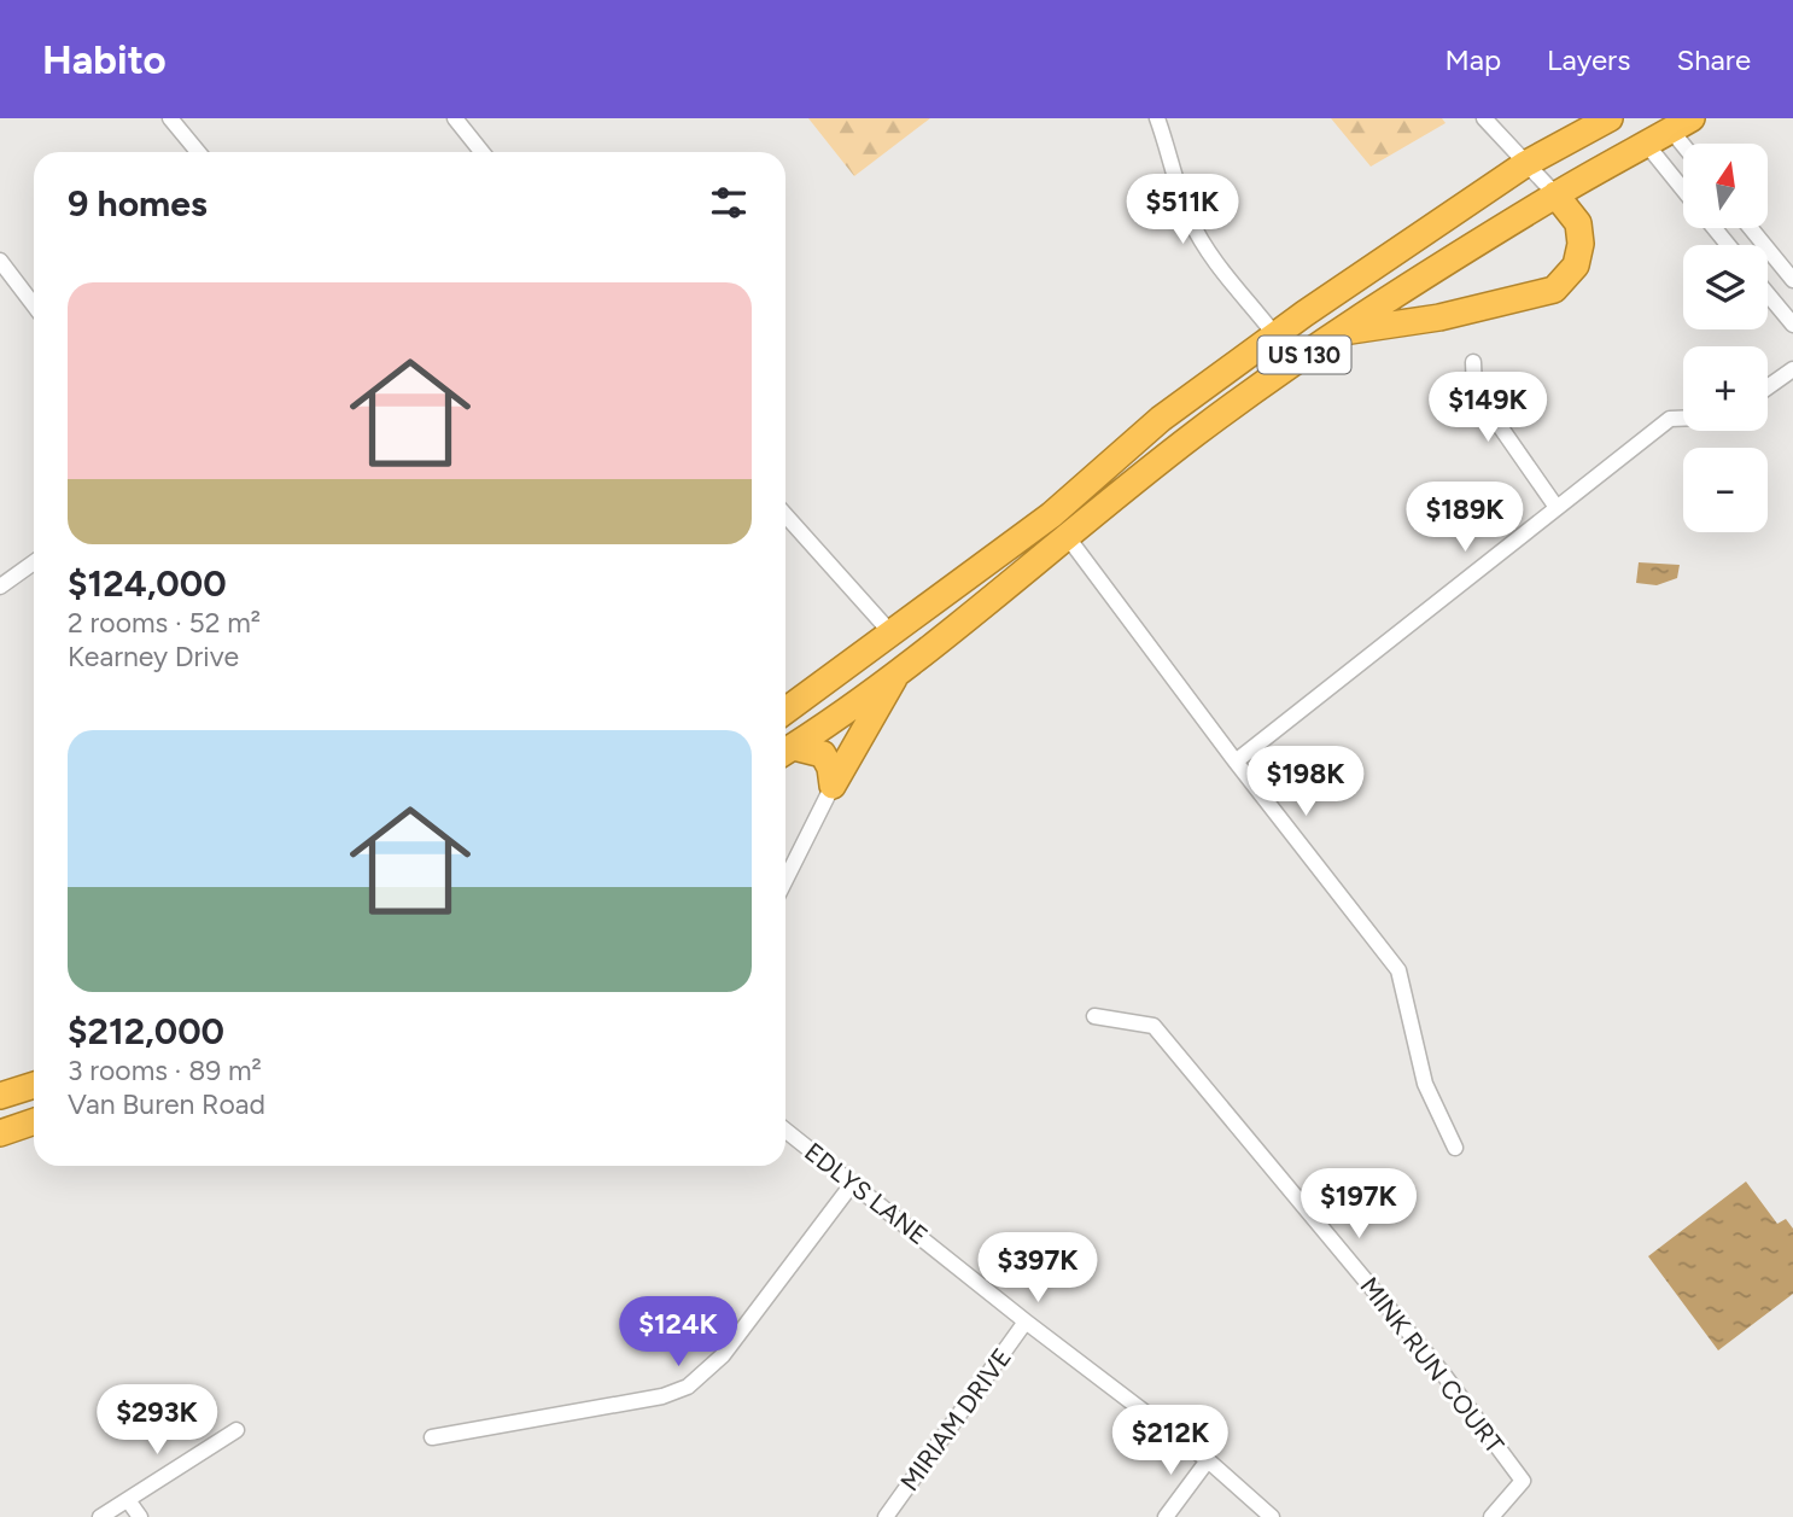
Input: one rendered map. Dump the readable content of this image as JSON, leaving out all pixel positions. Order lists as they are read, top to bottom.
{
  "streets": {
    "highway": ["US 130"],
    "street": ["EDLYS LANE", "MINK RUN COURT", "MIRIAM DRIVE"]
  },
  "crossings": [
    ["EDLYS LANE", "MIRIAM DRIVE"]
  ],
  "north": "top",
  "page": {
    "header": "Habito",
    "nav": ["Map", "Layers", "Share"],
    "map_buttons": ["+", "−"],
    "heading": "9 homes",
    "price": [
      "$511K",
      "$149K",
      "$189K",
      "$198K",
      "$197K",
      "$397K",
      "$124K",
      "$293K",
      "$212K"
    ],
    "list": [
      {
        "name": "$124,000",
        "note": "2 rooms · 52 m² · Kearney Drive"
      },
      {
        "name": "$212,000",
        "note": "3 rooms · 89 m² · Van Buren Road"
      }
    ]
  }
}
